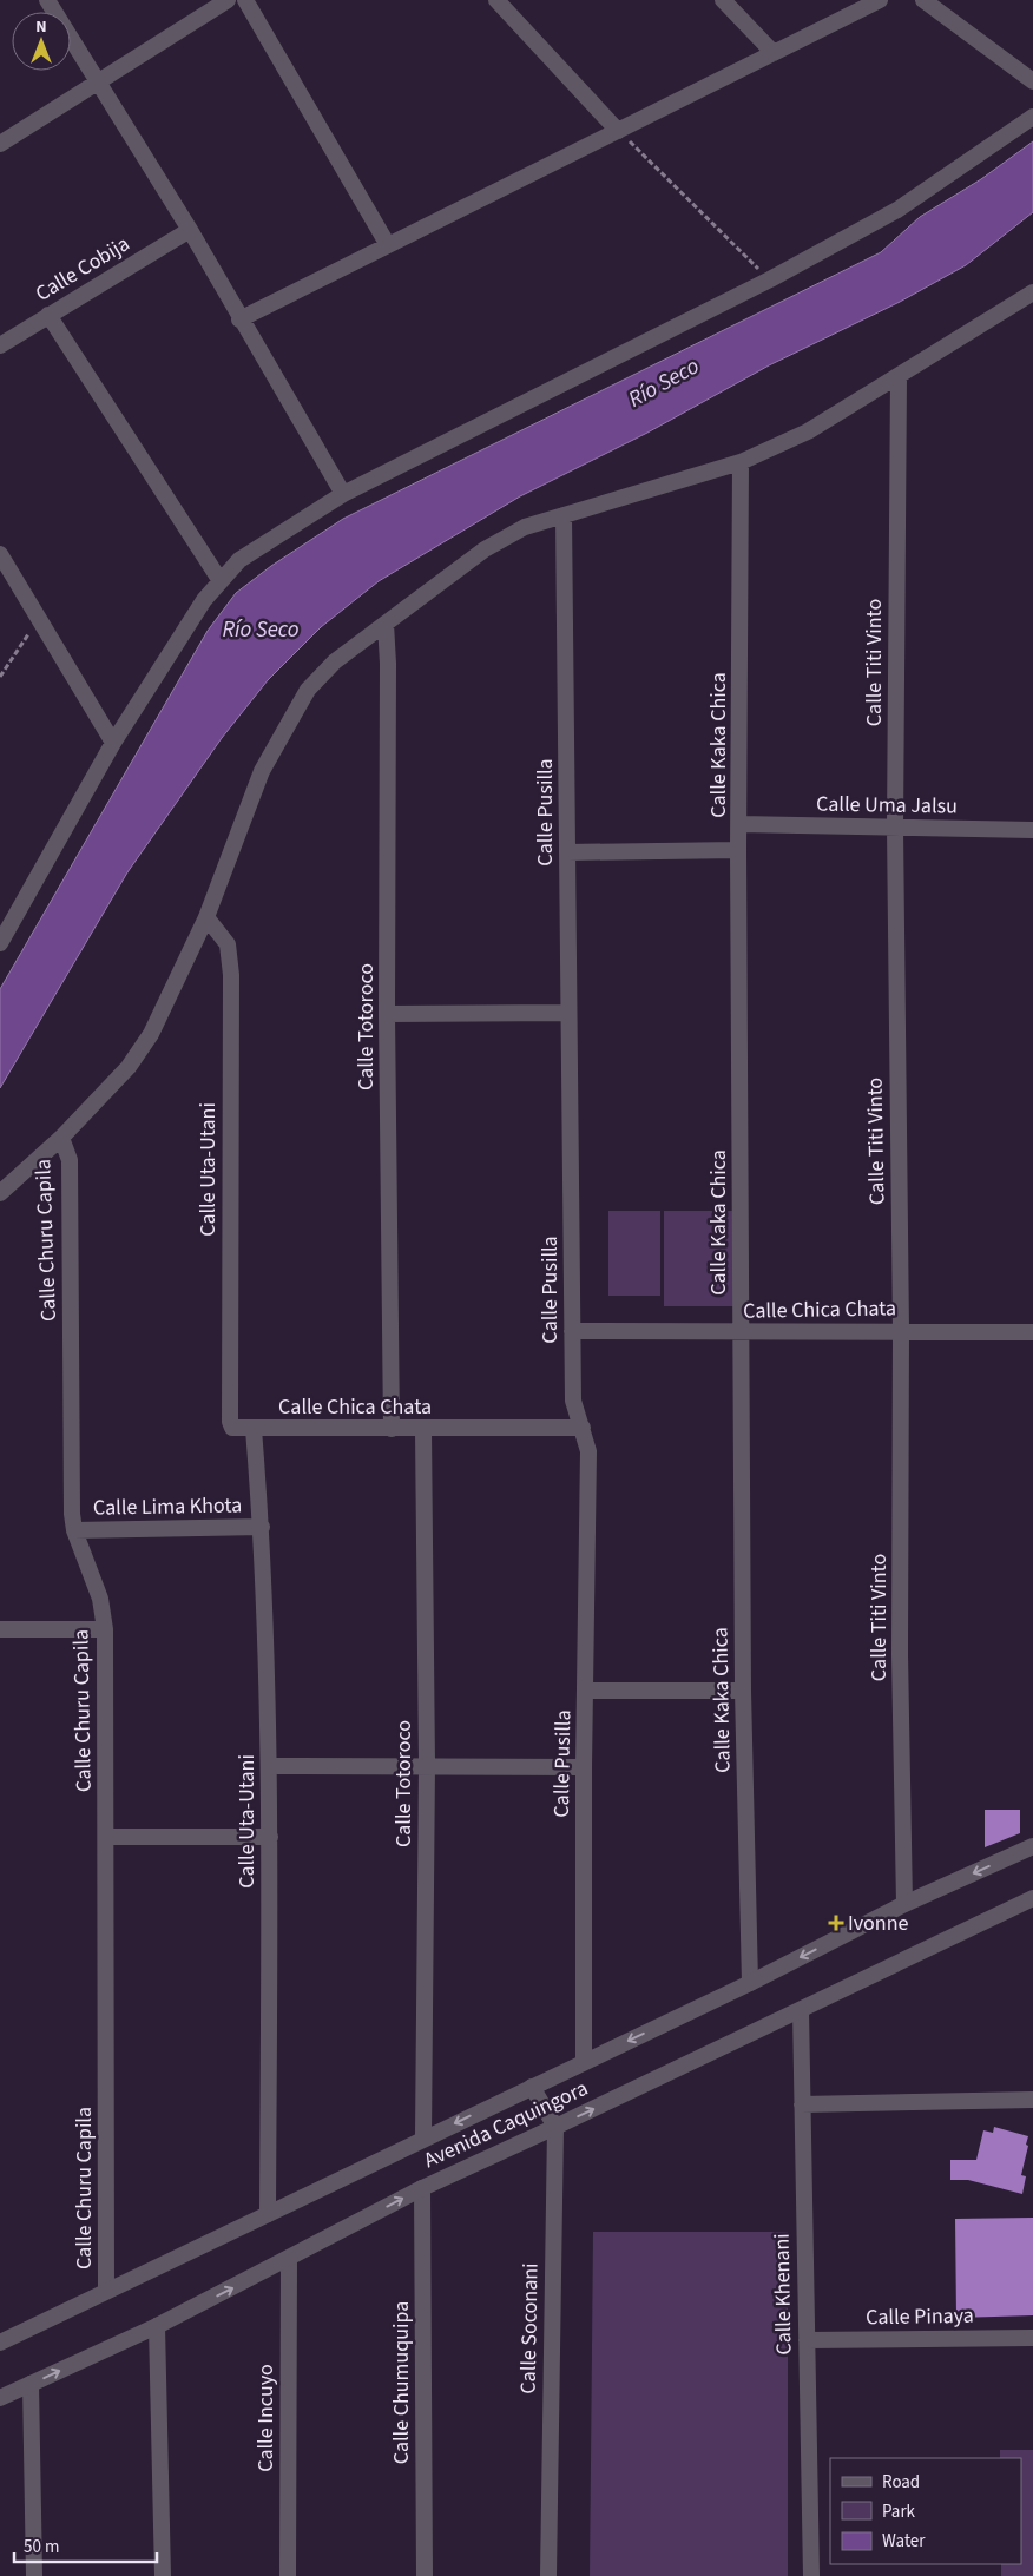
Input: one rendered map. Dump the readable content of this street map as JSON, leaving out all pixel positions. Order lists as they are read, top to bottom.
{
  "streets": {
    "street": [
      "Calle Cobija",
      "Calle Titi Vinto",
      "Calle Kaka Chica",
      "Calle Uma Jalsu",
      "Calle Pusilla",
      "Calle Totoroco",
      "Calle Uta-Utani",
      "Calle Churu Capila",
      "Calle Chica Chata",
      "Calle Lima Khota",
      "Avenida Caquingora",
      "Calle Khenani",
      "Calle Pinaya",
      "Calle Soconani",
      "Calle Chumuquipa",
      "Calle Incuyo"
    ]
  },
  "crossings": [
    ["Calle Titi Vinto", "Calle Uma Jalsu"],
    ["Calle Titi Vinto", "Calle Chica Chata"],
    ["Calle Titi Vinto", "Avenida Caquingora"],
    ["Calle Kaka Chica", "Calle Uma Jalsu"],
    ["Calle Kaka Chica", "Calle Chica Chata"],
    ["Calle Kaka Chica", "Avenida Caquingora"],
    ["Calle Pusilla", "Calle Chica Chata"],
    ["Calle Pusilla", "Avenida Caquingora"],
    ["Calle Totoroco", "Calle Chica Chata"],
    ["Calle Totoroco", "Avenida Caquingora"],
    ["Calle Uta-Utani", "Calle Chica Chata"],
    ["Calle Uta-Utani", "Calle Lima Khota"],
    ["Calle Uta-Utani", "Avenida Caquingora"],
    ["Calle Churu Capila", "Calle Lima Khota"],
    ["Calle Churu Capila", "Avenida Caquingora"],
    ["Avenida Caquingora", "Calle Khenani"],
    ["Avenida Caquingora", "Calle Soconani"],
    ["Avenida Caquingora", "Calle Chumuquipa"],
    ["Avenida Caquingora", "Calle Incuyo"],
    ["Calle Khenani", "Calle Pinaya"]
  ],
  "water": ["Río Seco"],
  "places": {
    "health": ["Ivonne"]
  },
  "legend": ["Road", "Park", "Water"],
  "scale_bar": "50 m",
  "north": "top"
}
